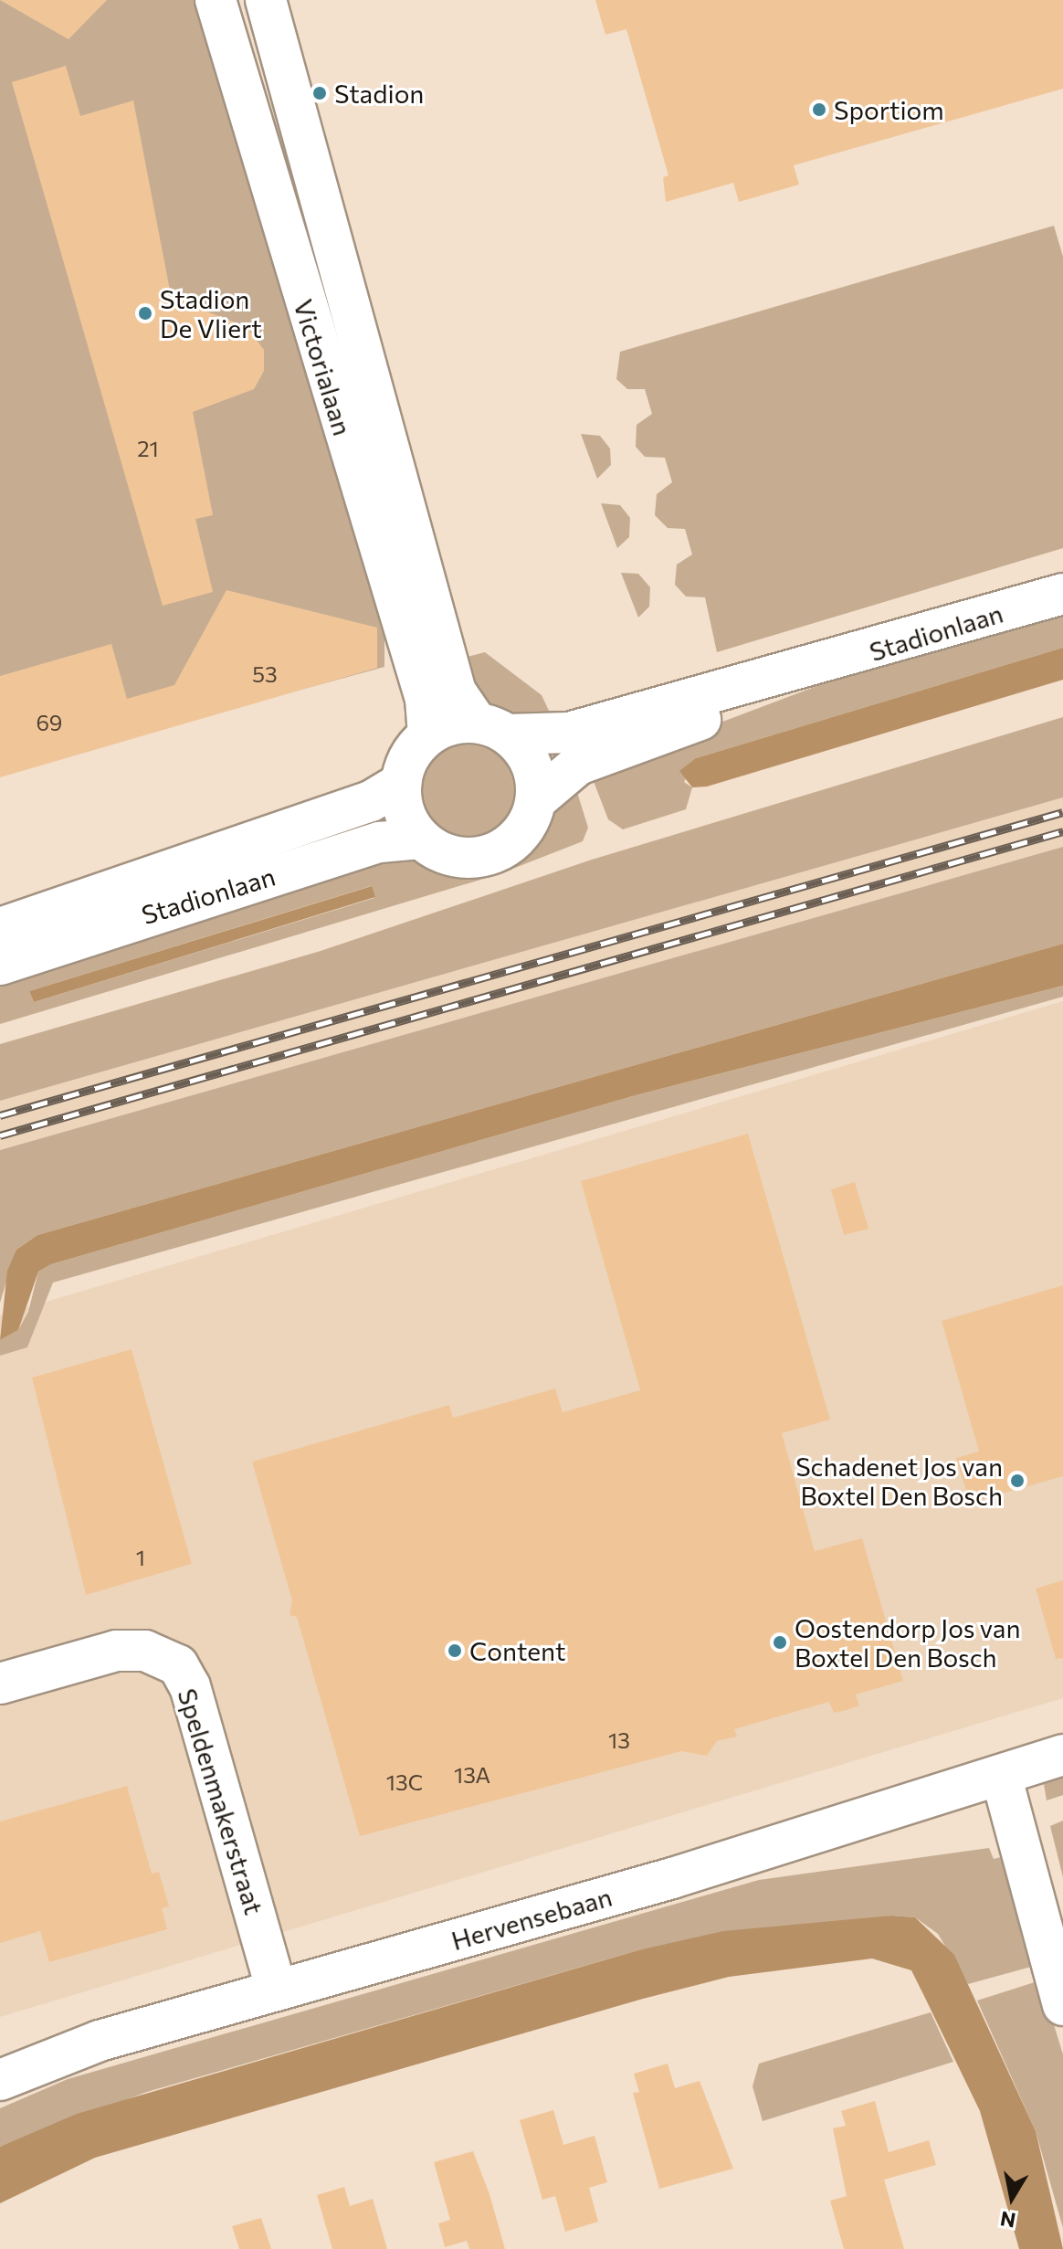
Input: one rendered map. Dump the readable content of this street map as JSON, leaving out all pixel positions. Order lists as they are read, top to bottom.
{
  "streets": {
    "street": [
      "Victorialaan",
      "Stadionlaan",
      "Speldenmakerstraat",
      "Hervensebaan"
    ]
  },
  "crossings": [
    ["Victorialaan", "Stadionlaan"],
    ["Speldenmakerstraat", "Hervensebaan"]
  ],
  "places": [
    "Stadion",
    "Sportiom",
    "Stadion De Vliert",
    "Schadenet Jos van Boxtel Den Bosch",
    "Oostendorp Jos van Boxtel Den Bosch",
    "Content"
  ],
  "house_numbers": [
    "21",
    "53",
    "69",
    "1",
    "13",
    "13A",
    "13C"
  ],
  "north": "bottom"
}
